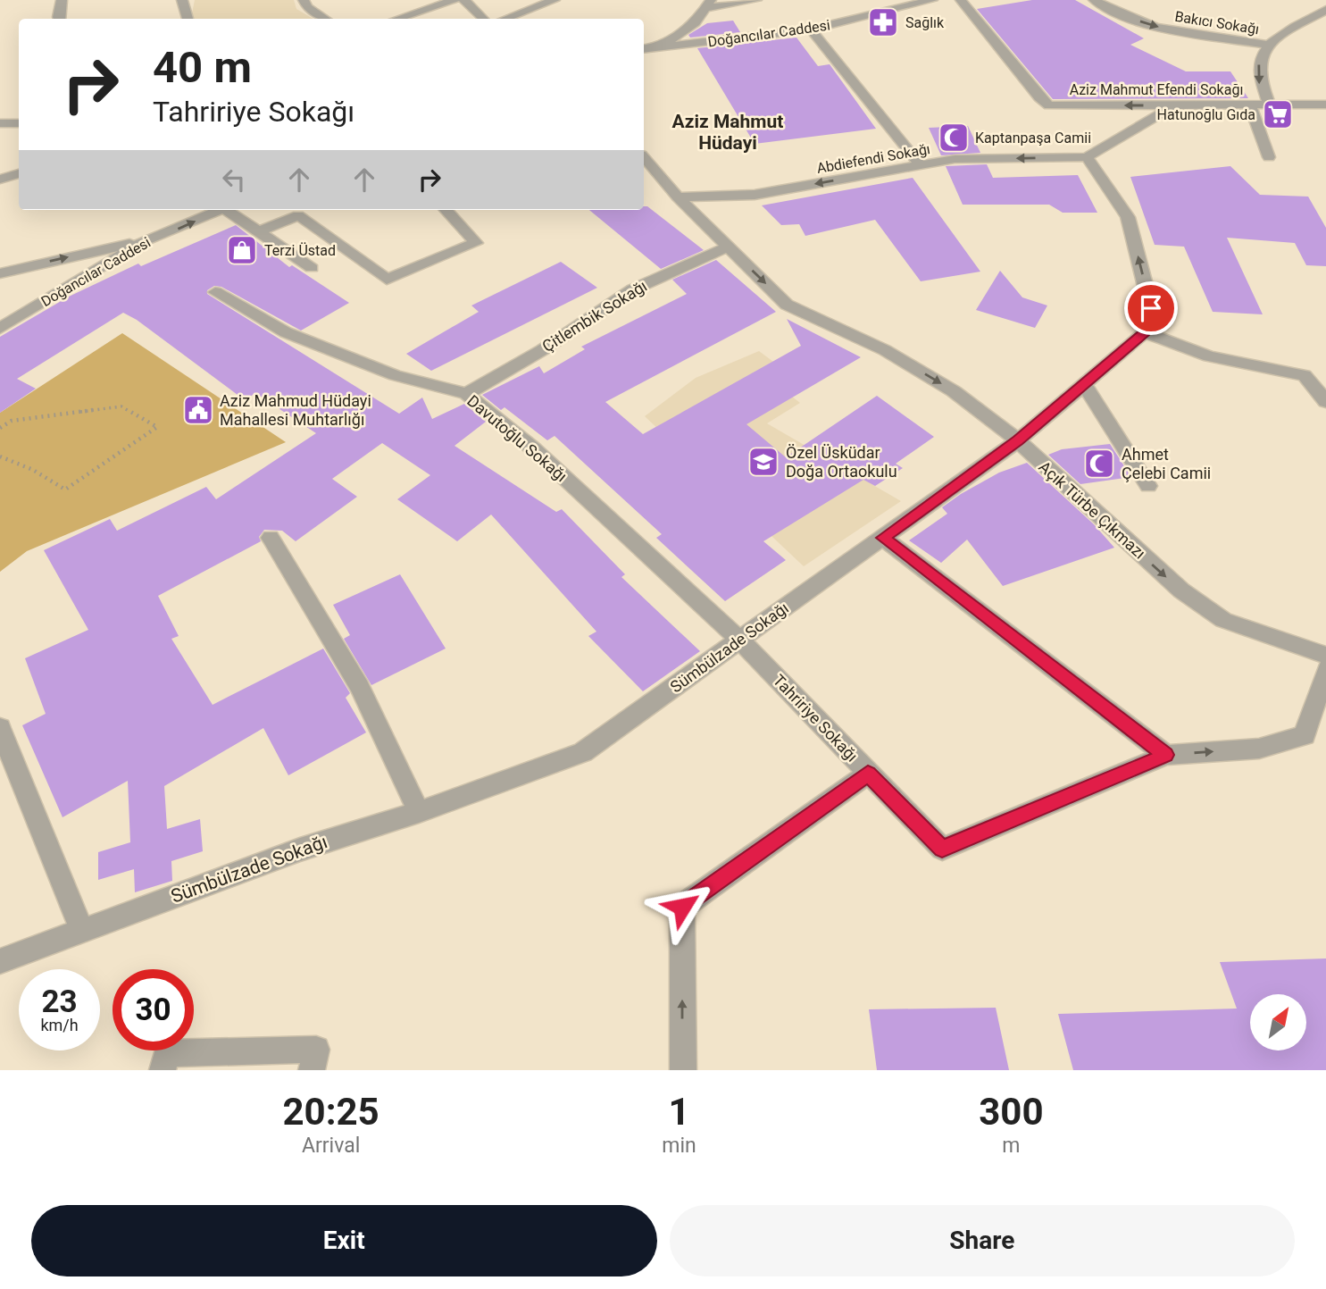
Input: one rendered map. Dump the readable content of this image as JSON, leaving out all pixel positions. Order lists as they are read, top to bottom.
{
  "streets": {
    "street": [
      "Bakıcı Sokağı",
      "Doğancılar Caddesi",
      "Aziz Mahmut Efendi Sokağı",
      "Abdiefendi Sokağı",
      "Çitlembik Sokağı",
      "Davutoğlu Sokağı",
      "Açık Türbe Çıkmazı",
      "Sümbülzade Sokağı",
      "Tahririye Sokağı"
    ]
  },
  "crossings": [
    ["Abdiefendi Sokağı", "Açık Türbe Çıkmazı"],
    ["Çitlembik Sokağı", "Davutoğlu Sokağı"],
    ["Çitlembik Sokağı", "Açık Türbe Çıkmazı"],
    ["Davutoğlu Sokağı", "Sümbülzade Sokağı"],
    ["Davutoğlu Sokağı", "Tahririye Sokağı"],
    ["Açık Türbe Çıkmazı", "Sümbülzade Sokağı"],
    ["Sümbülzade Sokağı", "Tahririye Sokağı"]
  ],
  "one_way": ["Bakıcı Sokağı", "Abdiefendi Sokağı"],
  "districts": ["Aziz Mahmut Hüdayi"],
  "places": {
    "pharmacy": ["Sağlık"],
    "supermarket": ["Hatunoğlu Gıda"],
    "mosque": ["Kaptanpaşa Camii", "Ahmet Çelebi Camii"],
    "shop": ["Terzi Üstad"],
    "public building": ["Aziz Mahmud Hüdayi Mahallesi Muhtarlığı"],
    "school or university": ["Özel Üsküdar Doğa Ortaokulu"]
  },
  "north": "top right",
  "page": {
    "turn": ["40 m", "Tahririye Sokağı"],
    "speed": "23 km/h",
    "limit": "30",
    "eta": [
      "20:25",
      "Arrival",
      "1",
      "min",
      "300",
      "m"
    ],
    "buttons": ["Exit", "Share"]
  }
}
